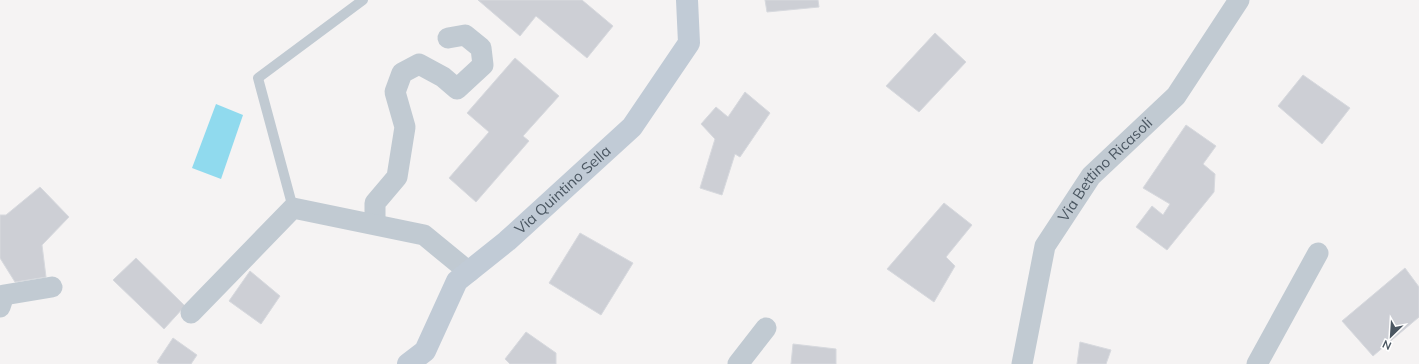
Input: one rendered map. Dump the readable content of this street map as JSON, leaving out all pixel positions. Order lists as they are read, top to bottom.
{
  "streets": {
    "street": ["Via Bettino Ricasoli", "Via Quintino Sella"]
  },
  "north": "bottom left"
}
